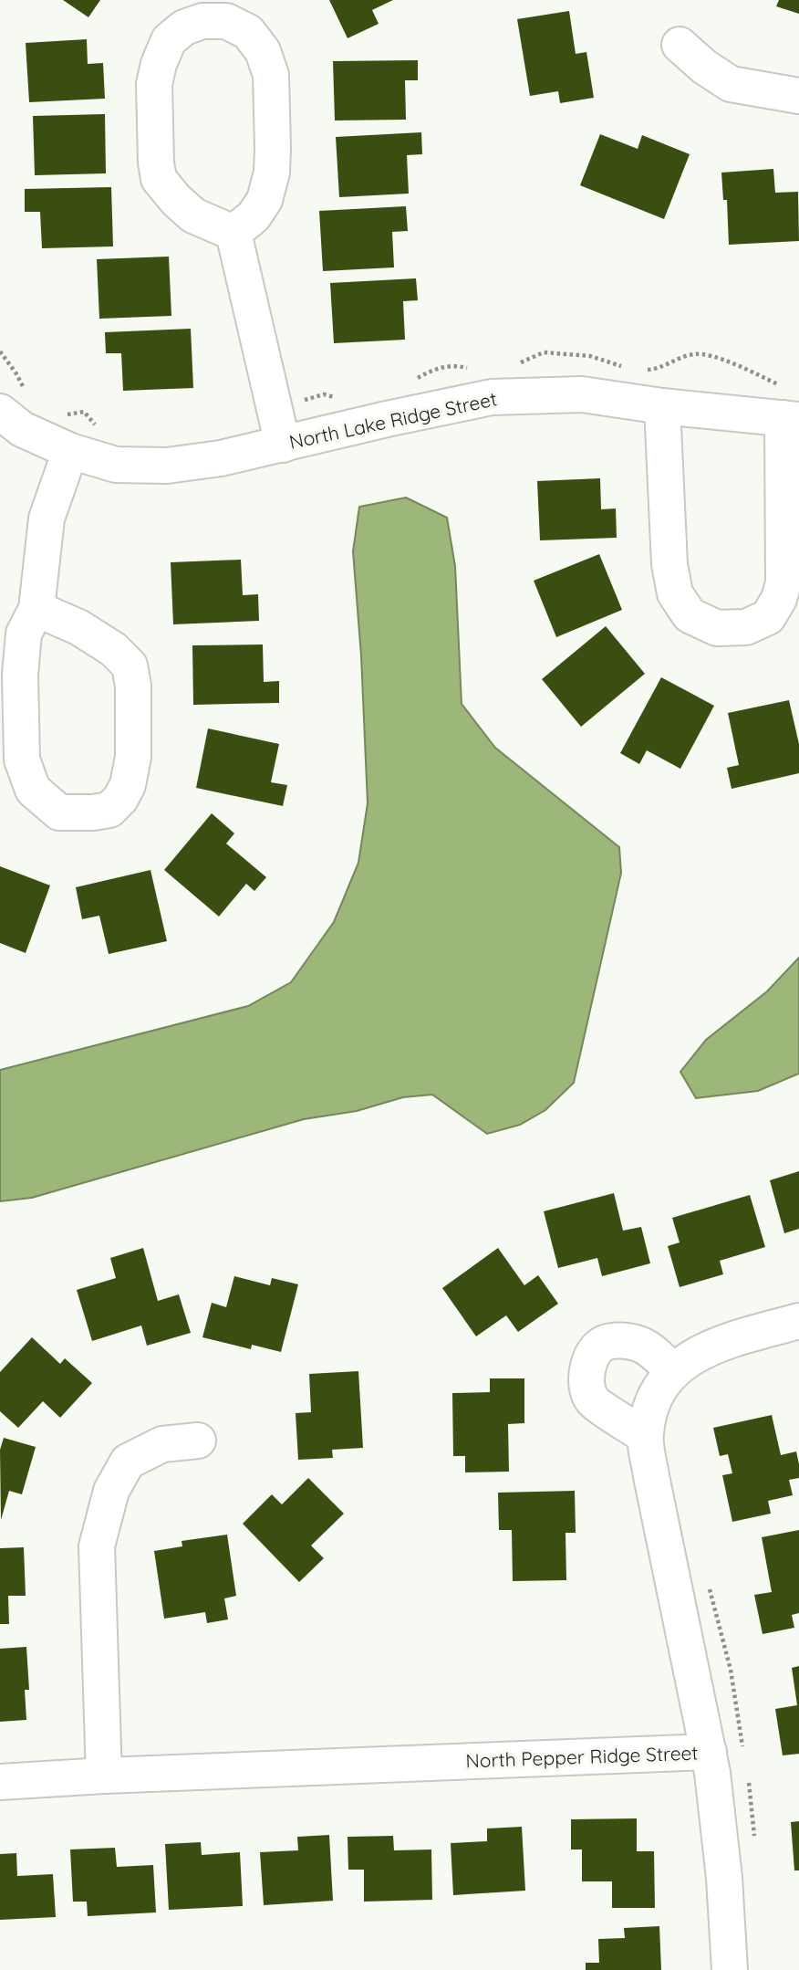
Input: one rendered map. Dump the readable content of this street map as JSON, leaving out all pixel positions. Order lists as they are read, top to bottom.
{
  "streets": {
    "street": ["North Lake Ridge Street", "North Pepper Ridge Street"]
  }
}
